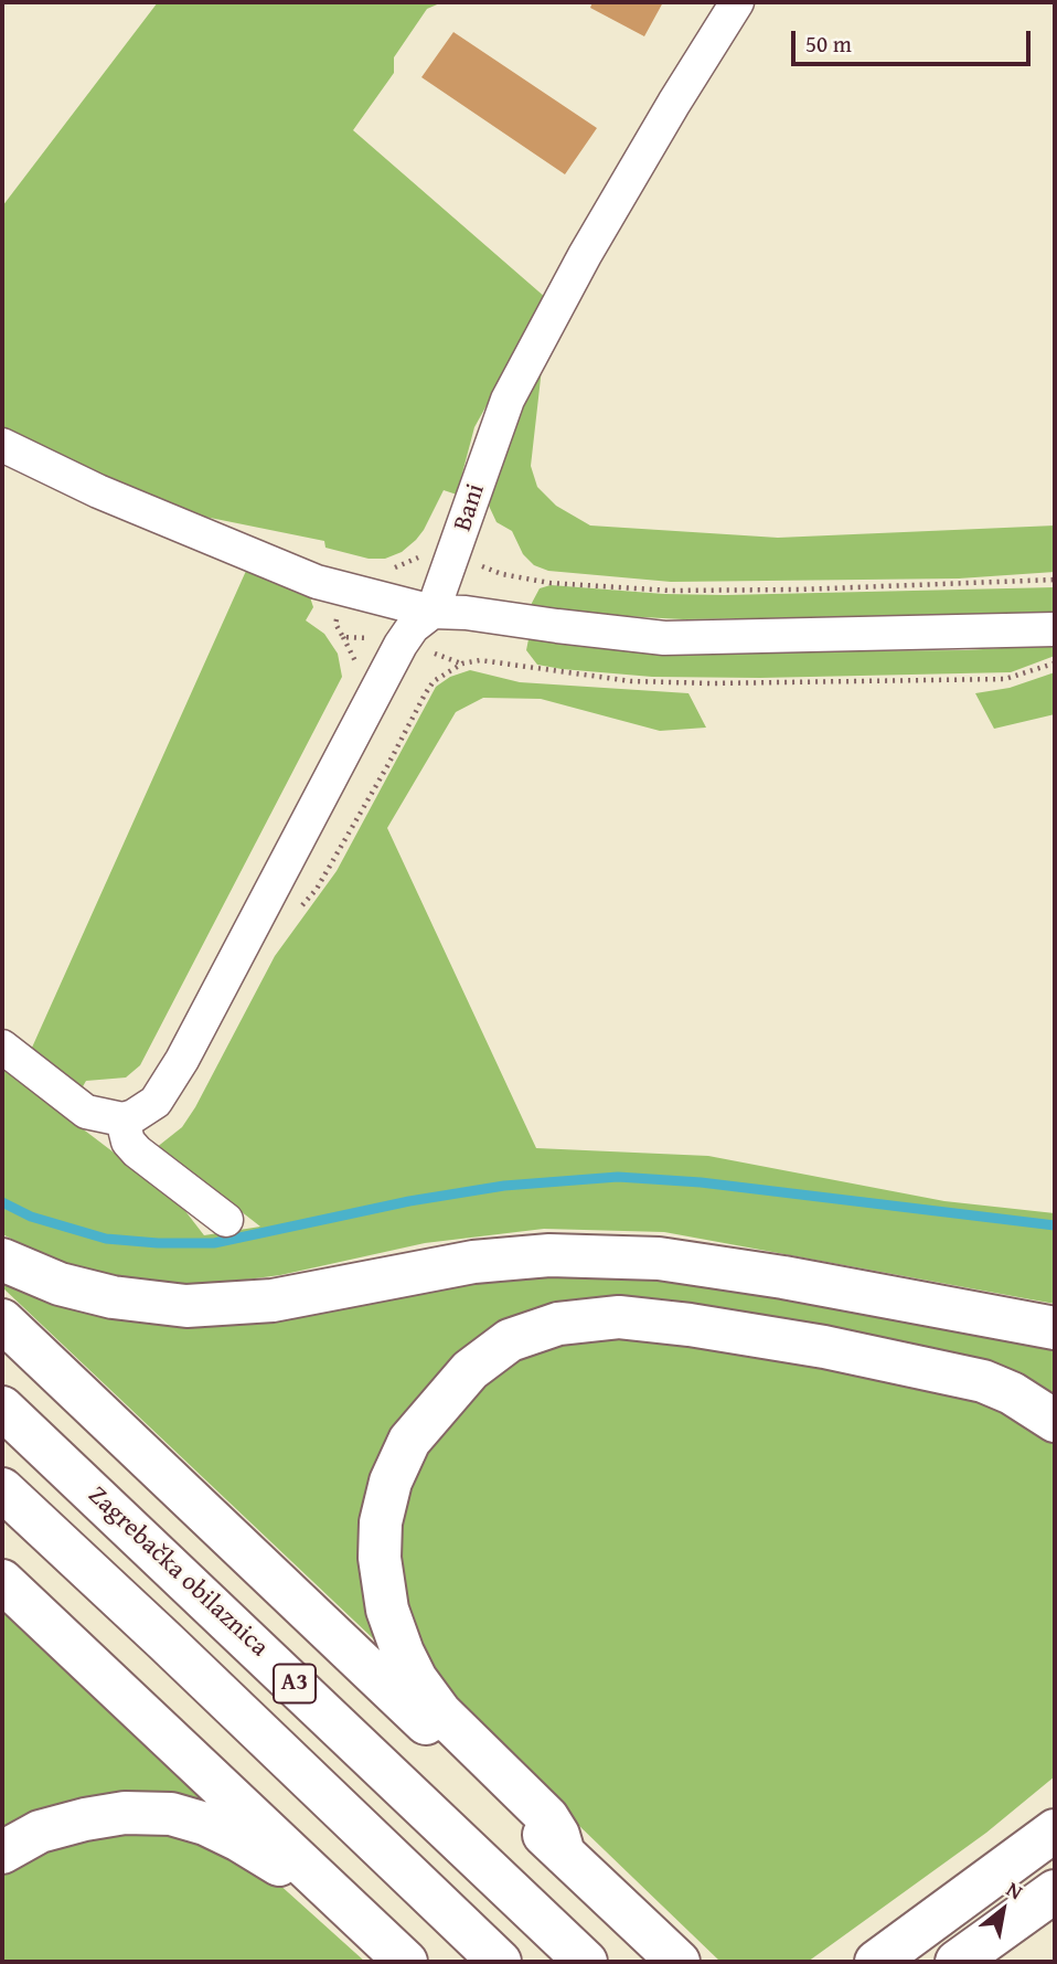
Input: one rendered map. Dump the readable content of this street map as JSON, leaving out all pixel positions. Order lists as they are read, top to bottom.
{
  "streets": {
    "highway": ["Zagrebačka obilaznica", "A3"],
    "street": ["Bani"]
  },
  "scale_bar": "50 m",
  "north": "top right"
}
